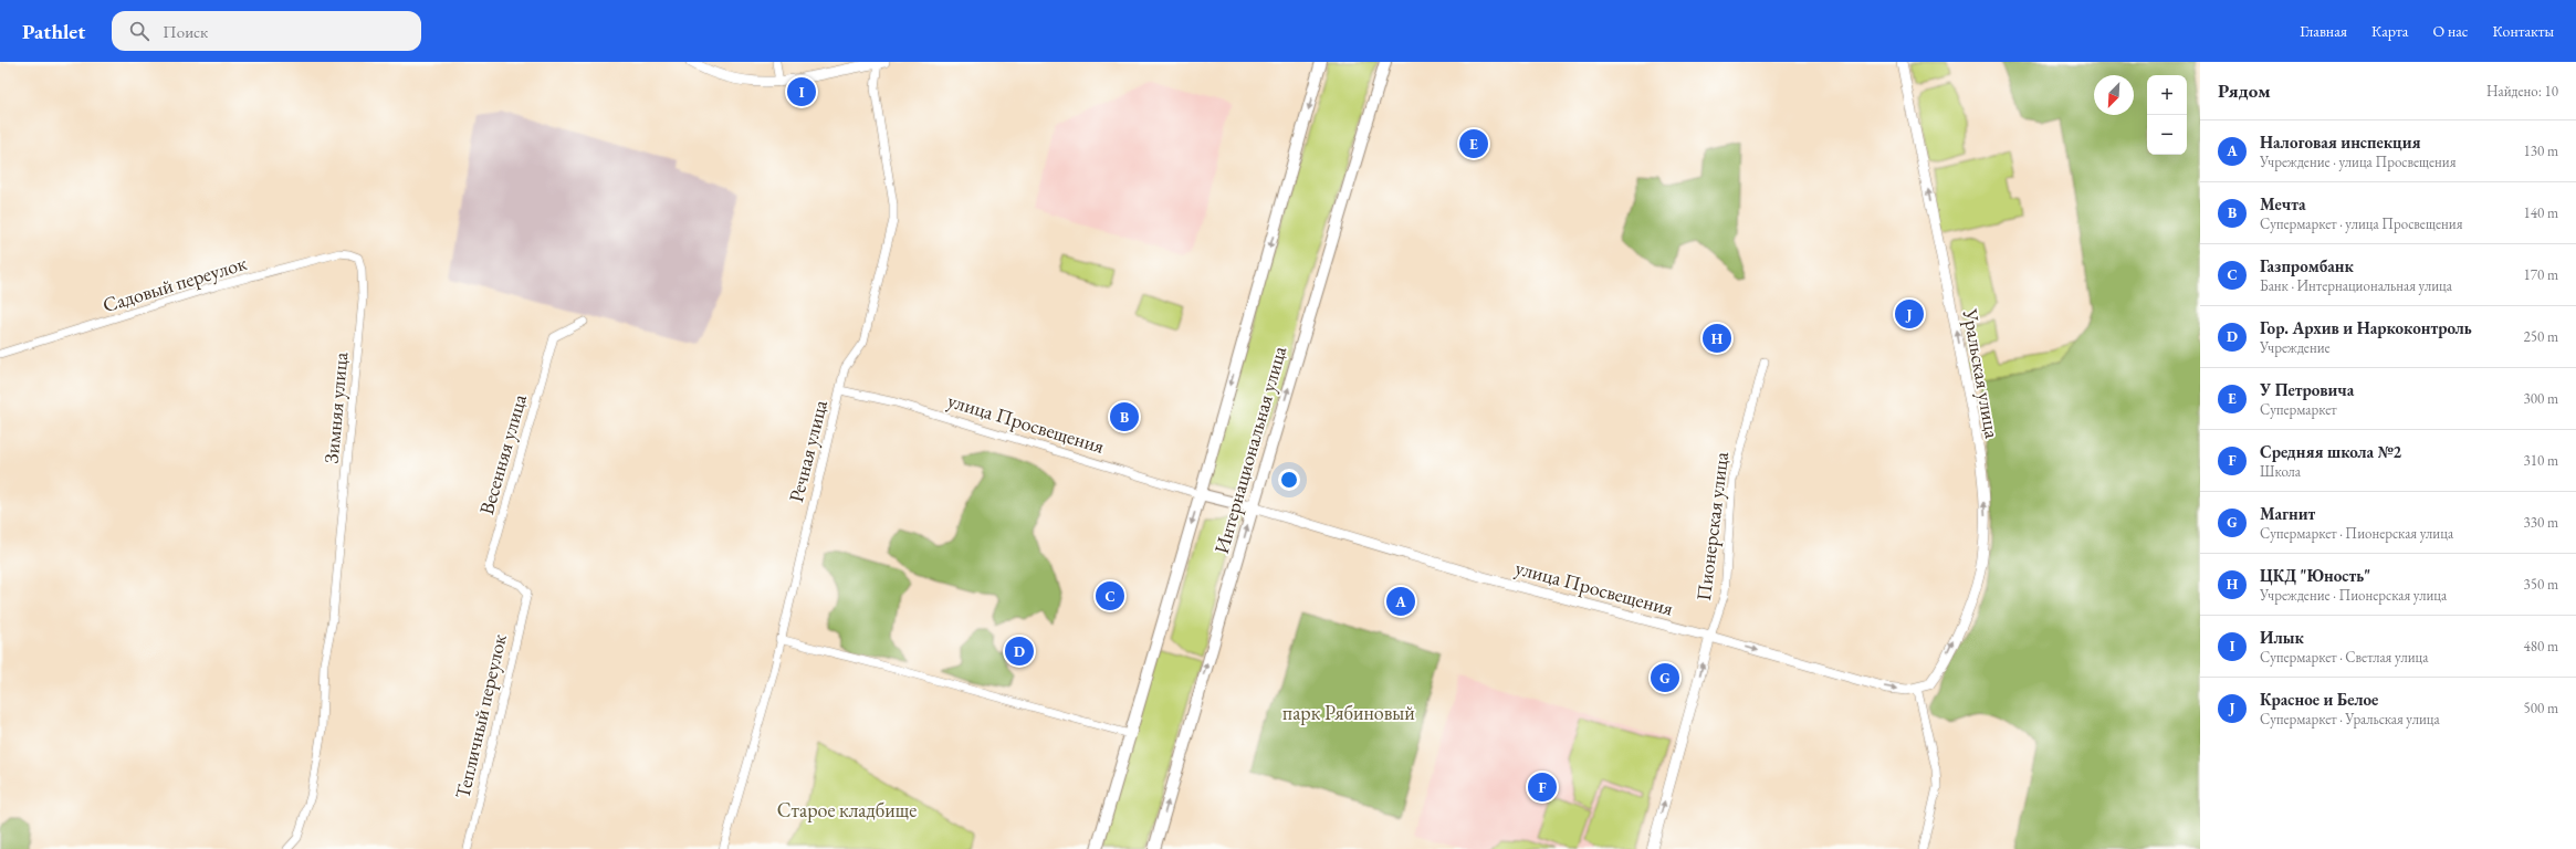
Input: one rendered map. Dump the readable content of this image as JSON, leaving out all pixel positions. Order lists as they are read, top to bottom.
{
  "streets": {
    "main road": ["Интернациональная улица"],
    "street": [
      "Садовый переулок",
      "Уральская улица",
      "Зимняя улица",
      "улица Просвещения",
      "Речная улица",
      "Весенняя улица",
      "Пионерская улица",
      "Тепличный переулок"
    ]
  },
  "crossings": [
    ["Садовый переулок", "Зимняя улица"],
    ["Уральская улица", "улица Просвещения"],
    ["улица Просвещения", "Интернациональная улица"],
    ["улица Просвещения", "Речная улица"],
    ["улица Просвещения", "Пионерская улица"],
    ["Весенняя улица", "Тепличный переулок"]
  ],
  "one_way": ["Уральская улица", "Пионерская улица"],
  "parks": ["парк Рябиновый", "Старое кладбище"],
  "north": "bottom left",
  "page": {
    "header": "Pathlet",
    "search": "Поиск",
    "nav": [
      "Главная",
      "Карта",
      "О нас",
      "Контакты"
    ],
    "heading": ["Рядом", "Найдено: 10"],
    "map_buttons": ["+", "−"],
    "pins": [
      "I",
      "E",
      "J",
      "H",
      "B",
      "C",
      "A",
      "D",
      "G",
      "F"
    ],
    "list": [
      {
        "mark": "A",
        "name": "Налоговая инспекция",
        "note": "Учреждение · улица Просвещения",
        "value": "130 m"
      },
      {
        "mark": "B",
        "name": "Мечта",
        "note": "Супермаркет · улица Просвещения",
        "value": "140 m"
      },
      {
        "mark": "C",
        "name": "Газпромбанк",
        "note": "Банк · Интернациональная улица",
        "value": "170 m"
      },
      {
        "mark": "D",
        "name": "Гор. Архив и Наркоконтроль",
        "note": "Учреждение",
        "value": "250 m"
      },
      {
        "mark": "E",
        "name": "У Петровича",
        "note": "Супермаркет",
        "value": "300 m"
      },
      {
        "mark": "F",
        "name": "Средняя школа №2",
        "note": "Школа",
        "value": "310 m"
      },
      {
        "mark": "G",
        "name": "Магнит",
        "note": "Супермаркет · Пионерская улица",
        "value": "330 m"
      },
      {
        "mark": "H",
        "name": "ЦКД \"Юность\"",
        "note": "Учреждение · Пионерская улица",
        "value": "350 m"
      },
      {
        "mark": "I",
        "name": "Илык",
        "note": "Супермаркет · Светлая улица",
        "value": "480 m"
      },
      {
        "mark": "J",
        "name": "Красное и Белое",
        "note": "Супермаркет · Уральская улица",
        "value": "500 m"
      }
    ]
  }
}
